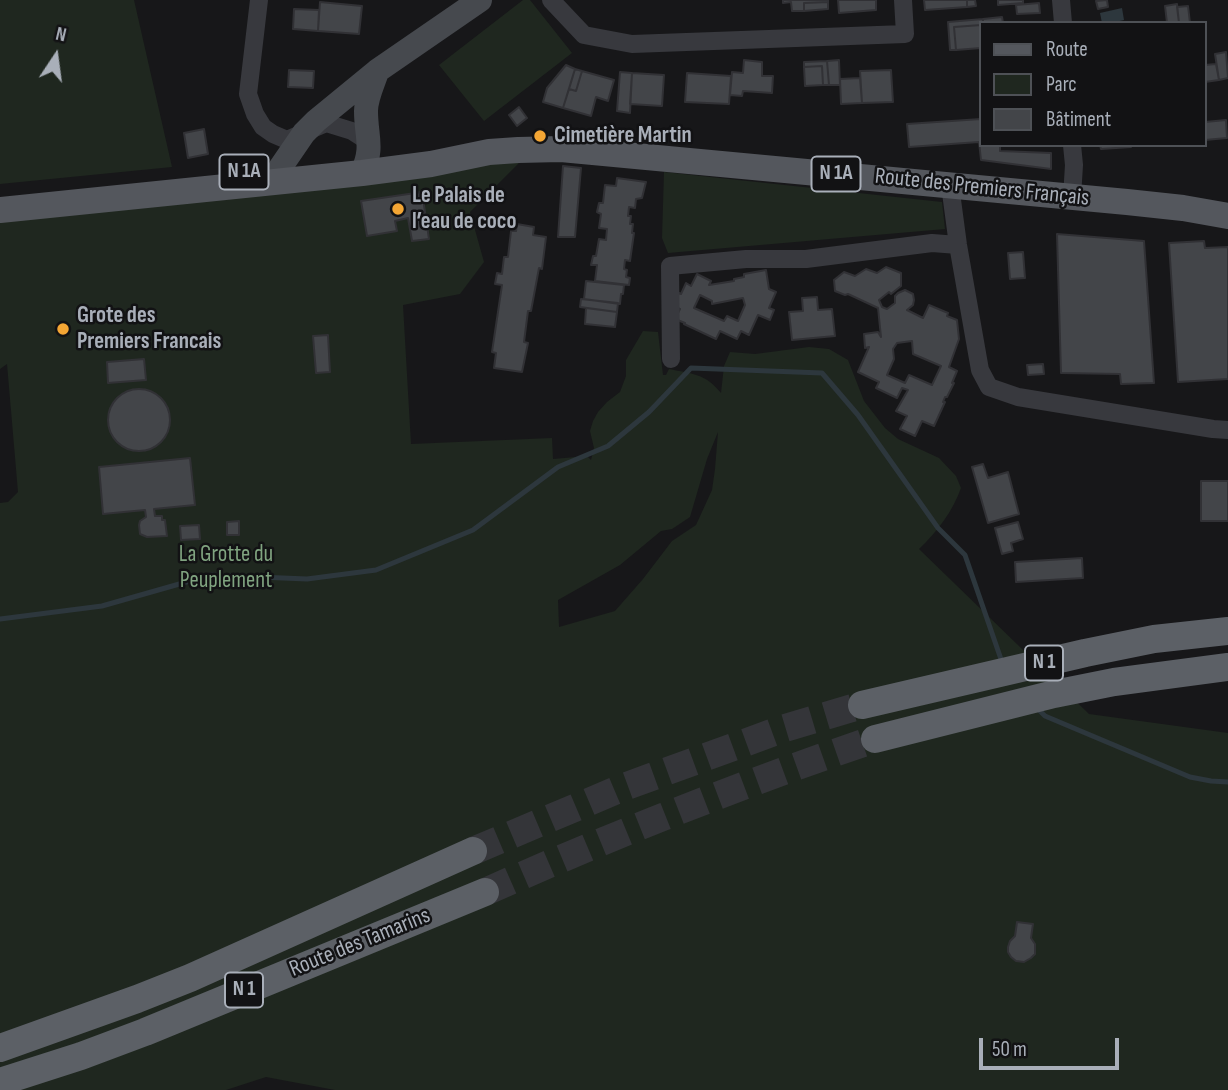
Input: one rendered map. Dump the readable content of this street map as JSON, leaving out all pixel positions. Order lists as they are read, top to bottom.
{
  "streets": {
    "highway": ["N 1", "Route des Tamarins"],
    "main road": ["N 1A", "Route des Premiers Français"]
  },
  "parks": ["La Grotte du Peuplement"],
  "places": ["Cimetière Martin", "Le Palais de l’eau de coco", "Grote des Premiers Francais"],
  "legend": ["Route", "Parc", "Bâtiment"],
  "scale_bar": "50 m",
  "north": "top"
}
